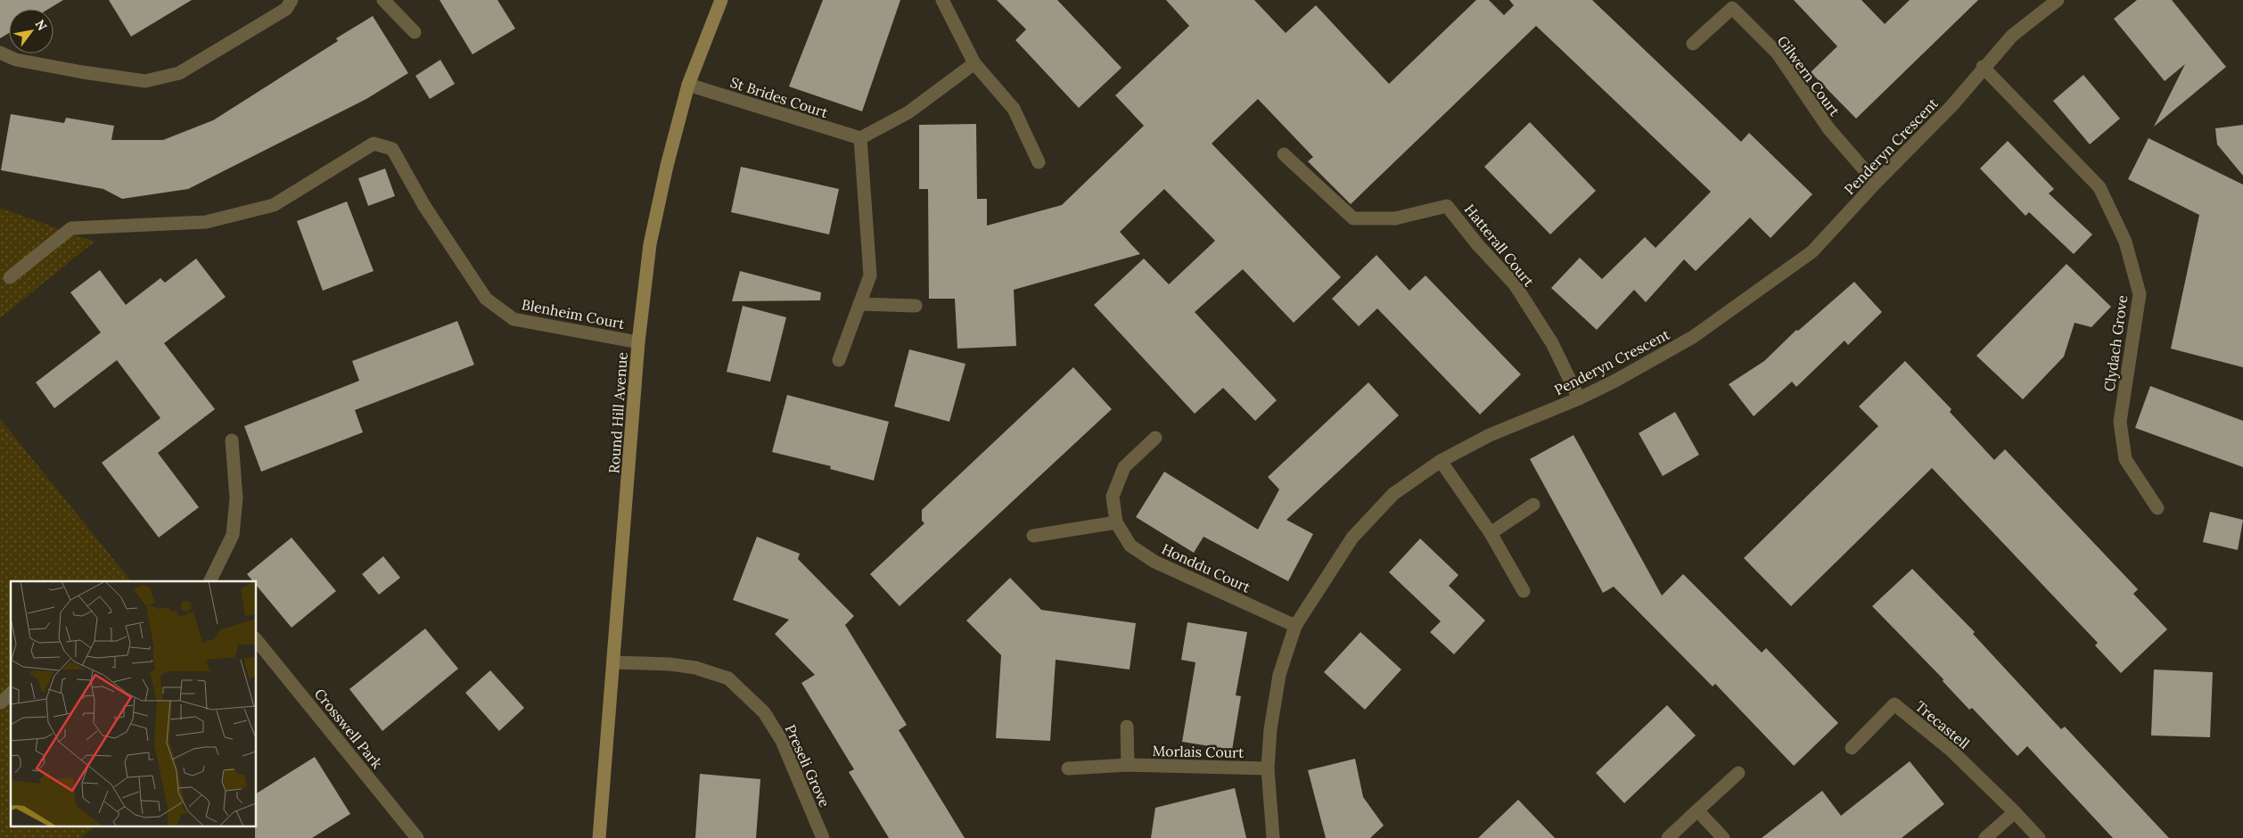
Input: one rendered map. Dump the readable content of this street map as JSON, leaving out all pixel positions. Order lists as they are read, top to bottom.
{
  "streets": {
    "street": [
      "Gilwern Court",
      "St Brides Court",
      "Penderyn Crescent",
      "Hatterall Court",
      "Blenheim Court",
      "Clydach Grove",
      "Round Hill Avenue",
      "Honddu Court",
      "Trecastell",
      "Crosswell Park",
      "Morlais Court",
      "Preseli Grove"
    ]
  },
  "crossings": [
    ["Gilwern Court", "Penderyn Crescent"],
    ["St Brides Court", "Round Hill Avenue"],
    ["Penderyn Crescent", "Hatterall Court"],
    ["Penderyn Crescent", "Clydach Grove"],
    ["Penderyn Crescent", "Honddu Court"],
    ["Penderyn Crescent", "Morlais Court"],
    ["Blenheim Court", "Round Hill Avenue"],
    ["Round Hill Avenue", "Preseli Grove"]
  ],
  "north": "top right"
}
